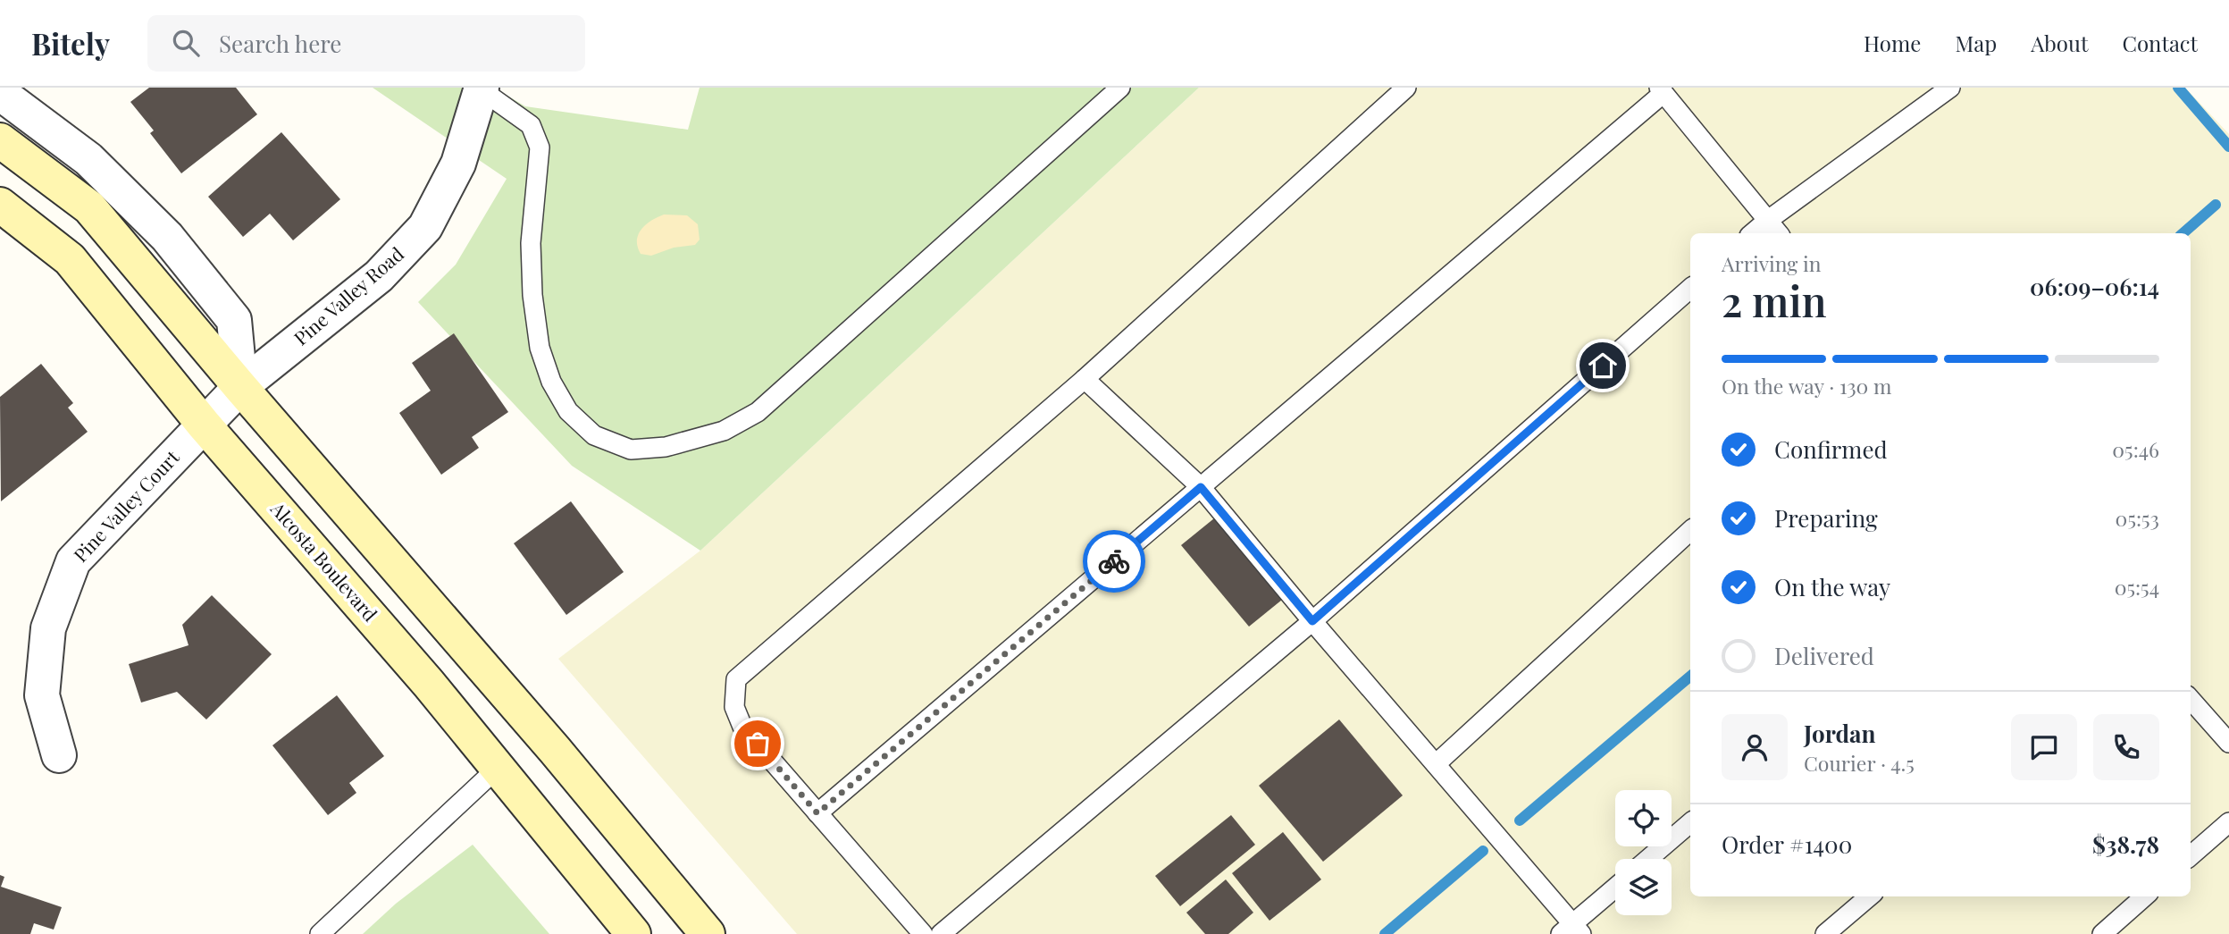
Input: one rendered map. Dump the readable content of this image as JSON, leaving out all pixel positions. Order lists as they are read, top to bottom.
{
  "streets": {
    "main road": ["Alcosta Boulevard"],
    "street": ["Pine Valley Road", "Pine Valley Court"]
  },
  "crossings": [
    ["Pine Valley Road", "Pine Valley Court"],
    ["Pine Valley Court", "Alcosta Boulevard"]
  ],
  "page": {
    "header": "Bitely",
    "search": "Search here",
    "nav": [
      "Home",
      "Map",
      "About",
      "Contact"
    ],
    "heading": ["2 min", "Arriving in", "06:09–06:14"],
    "panel": [
      "Jordan",
      "Courier · 4.5",
      "Order #1400",
      "$38.78"
    ],
    "bar": "On the way · 130 m",
    "list": [
      ["Confirmed", "05:46"],
      ["Preparing", "05:53"],
      ["On the way", "05:54"],
      "Delivered"
    ]
  }
}
